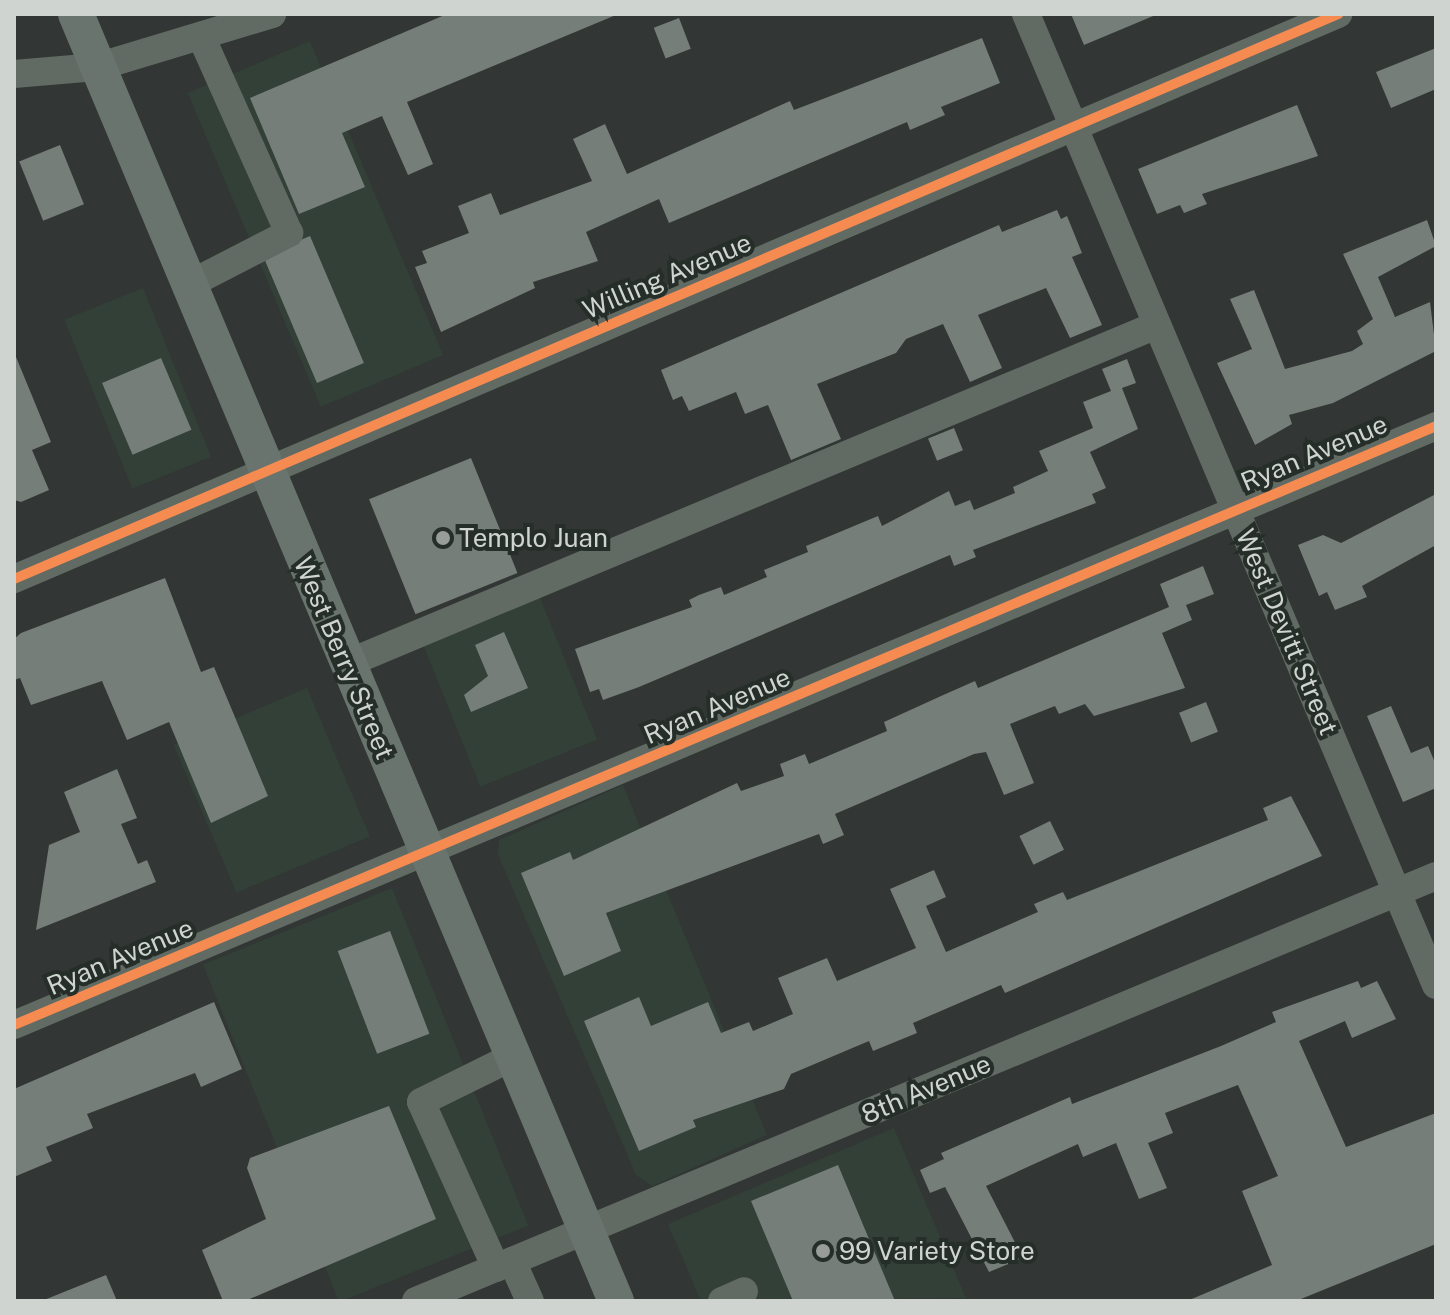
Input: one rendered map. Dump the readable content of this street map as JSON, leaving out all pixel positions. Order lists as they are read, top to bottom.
{
  "streets": {
    "main road": ["West Berry Street"],
    "street": [
      "Willing Avenue",
      "Ryan Avenue",
      "West Devitt Street",
      "8th Avenue"
    ]
  },
  "crossings": [
    ["Willing Avenue", "West Devitt Street"],
    ["Willing Avenue", "West Berry Street"],
    ["Ryan Avenue", "West Devitt Street"],
    ["Ryan Avenue", "West Berry Street"],
    ["West Devitt Street", "8th Avenue"],
    ["West Berry Street", "8th Avenue"]
  ],
  "places": ["Templo Juan", "99 Variety Store"]
}
